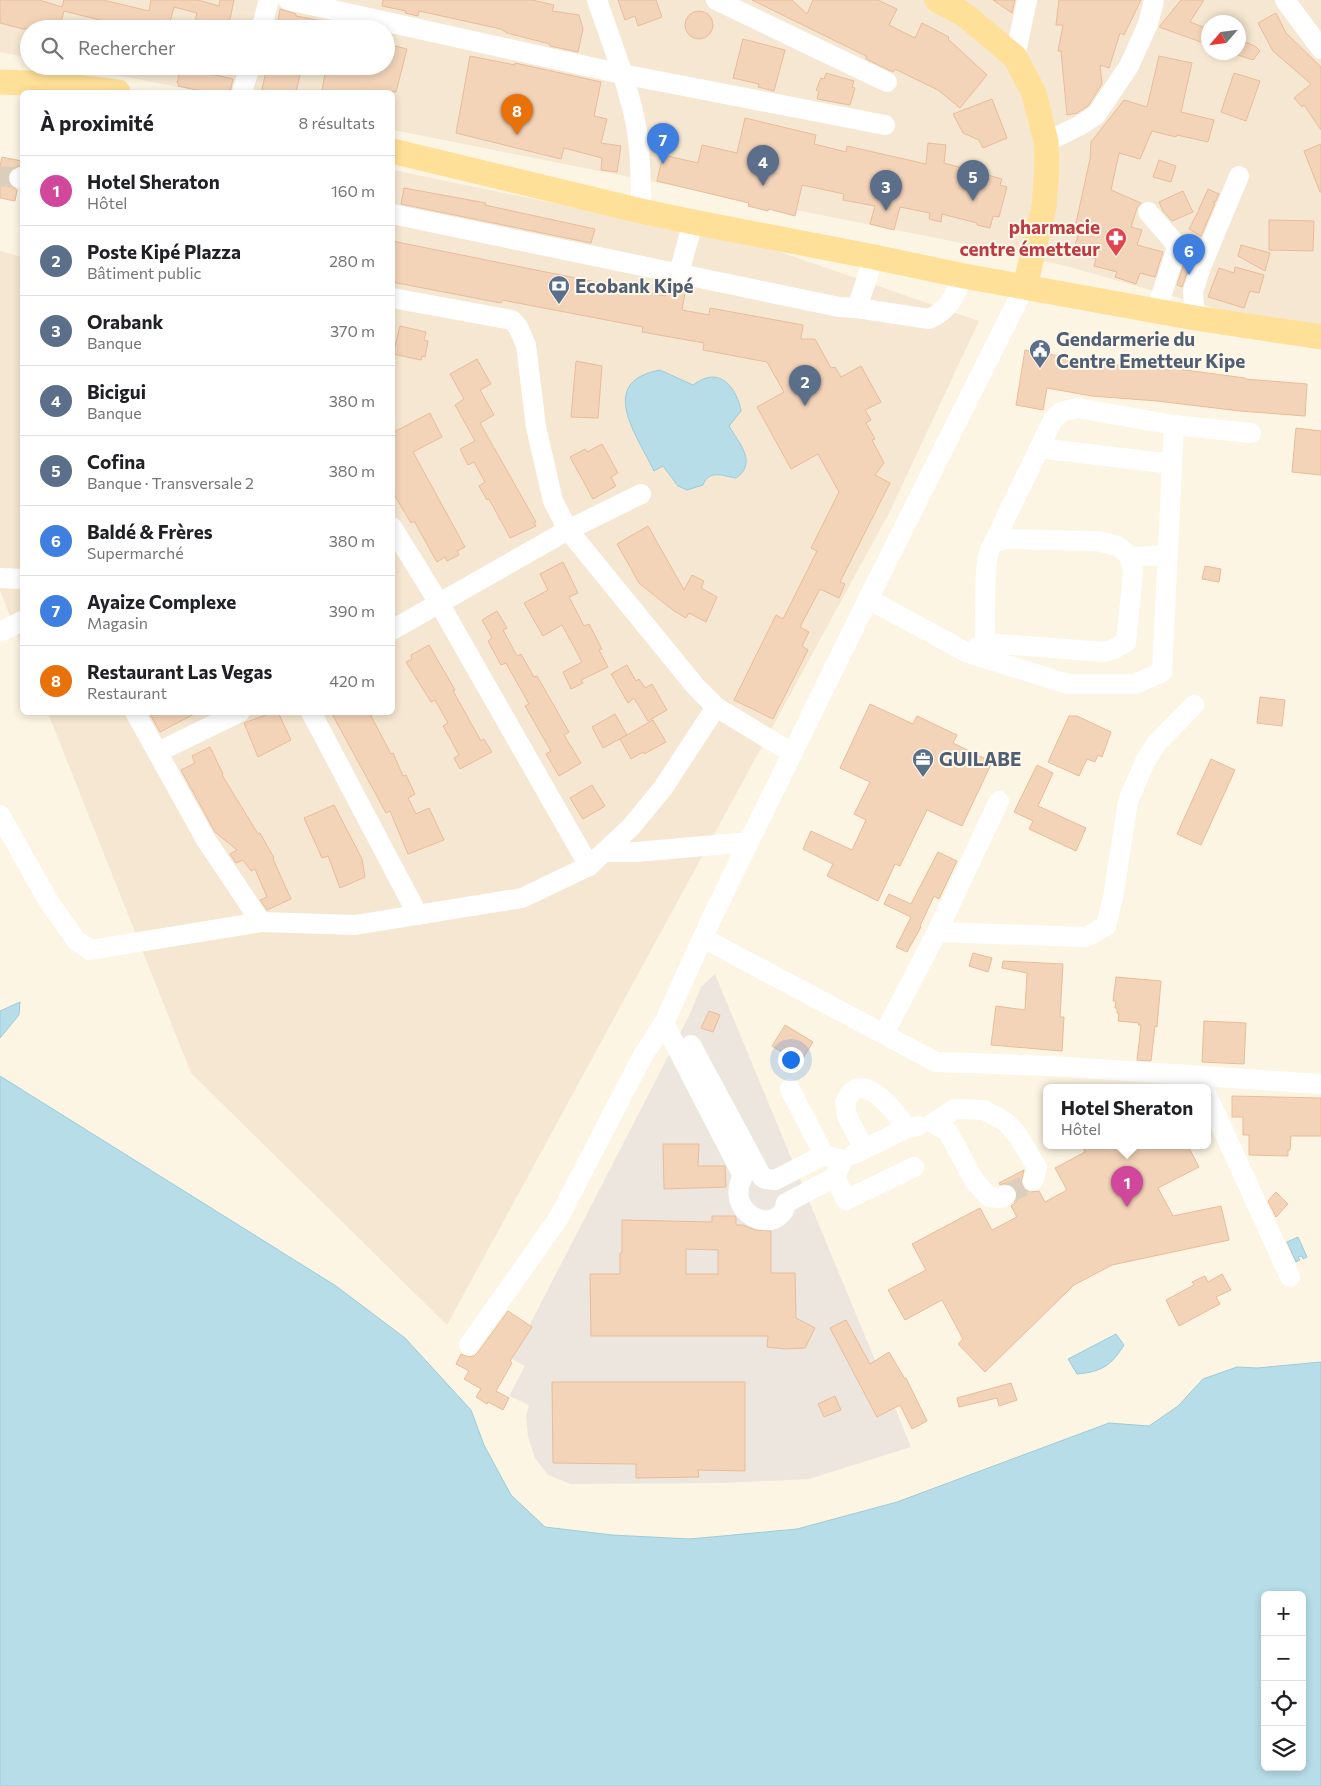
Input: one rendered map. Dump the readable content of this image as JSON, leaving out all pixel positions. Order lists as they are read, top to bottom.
{
  "places": {
    "pharmacy": ["pharmacie centre émetteur"],
    "bank": ["Ecobank Kipé"],
    "public building": ["Gendarmerie du Centre Emetteur Kipe"],
    "office": ["GUILABE"]
  },
  "north": "bottom left",
  "page": {
    "search": "Rechercher",
    "heading": ["À proximité", "8 résultats"],
    "pins": [
      "8",
      "7",
      "4",
      "5",
      "3",
      "6",
      "2",
      "1"
    ],
    "list": [
      {
        "mark": "1",
        "name": "Hotel Sheraton",
        "note": "Hôtel",
        "value": "160 m"
      },
      {
        "mark": "2",
        "name": "Poste Kipé Plazza",
        "note": "Bâtiment public",
        "value": "280 m"
      },
      {
        "mark": "3",
        "name": "Orabank",
        "note": "Banque",
        "value": "370 m"
      },
      {
        "mark": "4",
        "name": "Bicigui",
        "note": "Banque",
        "value": "380 m"
      },
      {
        "mark": "5",
        "name": "Cofina",
        "note": "Banque · Transversale 2",
        "value": "380 m"
      },
      {
        "mark": "6",
        "name": "Baldé & Frères",
        "note": "Supermarché",
        "value": "380 m"
      },
      {
        "mark": "7",
        "name": "Ayaize Complexe",
        "note": "Magasin",
        "value": "390 m"
      },
      {
        "mark": "8",
        "name": "Restaurant Las Vegas",
        "note": "Restaurant",
        "value": "420 m"
      }
    ],
    "popup": ["Hotel Sheraton", "Hôtel"],
    "map_buttons": ["+", "−"]
  }
}
